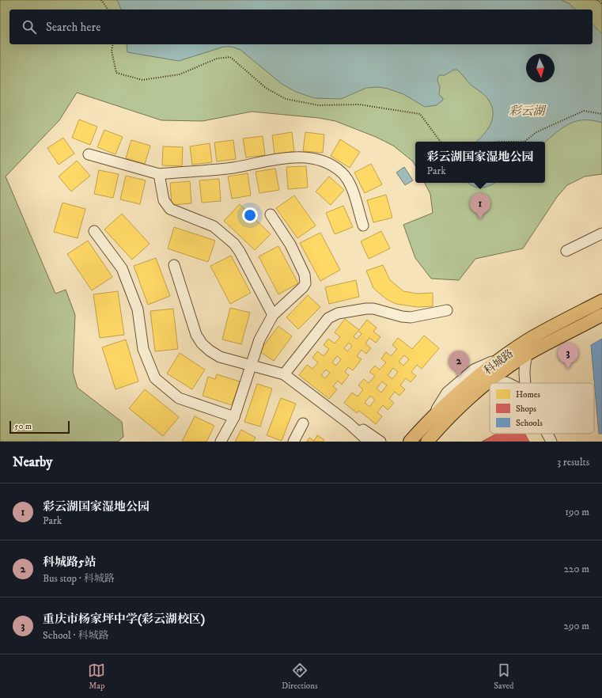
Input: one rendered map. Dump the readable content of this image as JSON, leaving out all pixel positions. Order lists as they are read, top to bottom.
{
  "streets": {
    "main road": ["科城路"]
  },
  "water": ["彩云湖"],
  "legend": ["Homes", "Shops", "Schools"],
  "scale_bar": "50 m",
  "north": "bottom",
  "page": {
    "search": "Search here",
    "popup": ["彩云湖国家湿地公园", "Park"],
    "pins": ["1", "3", "2"],
    "scale": "50 m",
    "heading": ["Nearby", "3 results"],
    "list": [
      {
        "mark": "1",
        "name": "彩云湖国家湿地公园",
        "note": "Park",
        "value": "190 m"
      },
      {
        "mark": "2",
        "name": "科城路5站",
        "note": "Bus stop · 科城路",
        "value": "220 m"
      },
      {
        "mark": "3",
        "name": "重庆市杨家坪中学(彩云湖校区)",
        "note": "School · 科城路",
        "value": "290 m"
      }
    ],
    "nav": ["Map", "Directions", "Saved"]
  }
}
